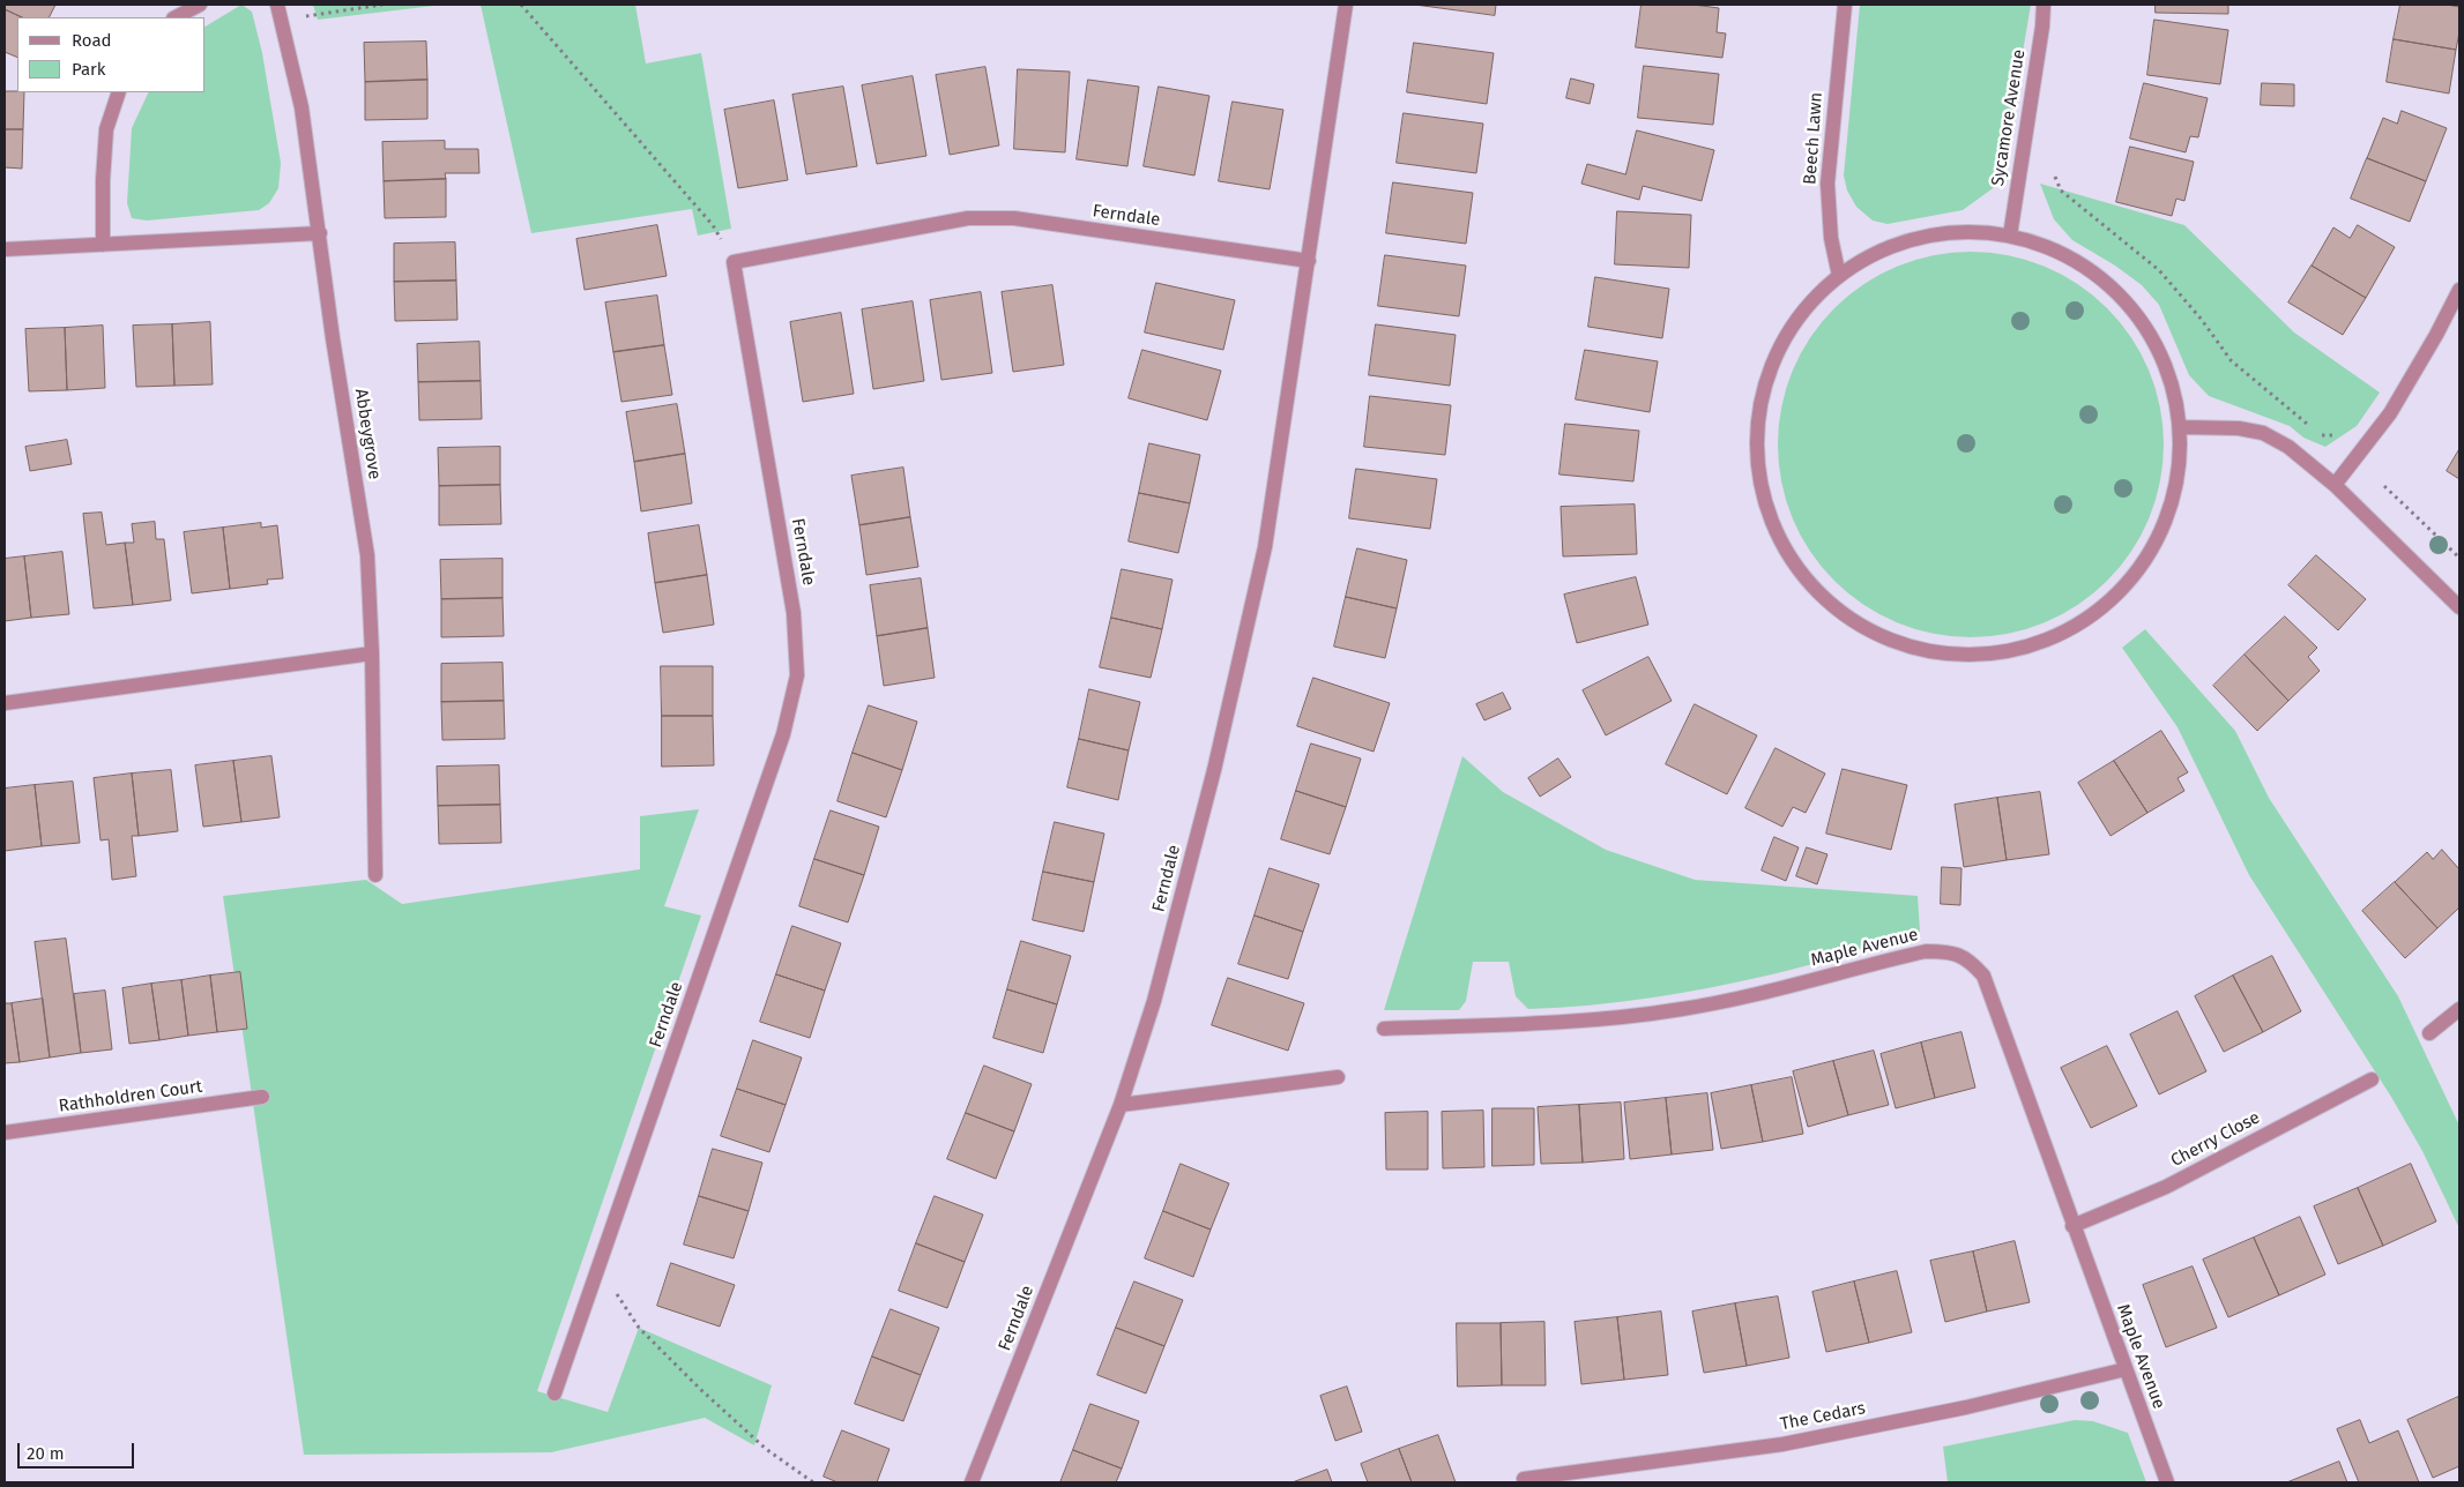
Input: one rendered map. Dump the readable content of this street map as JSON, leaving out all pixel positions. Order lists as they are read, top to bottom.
{
  "streets": {
    "street": [
      "Sycamore Avenue",
      "Beech Lawn",
      "Ferndale",
      "Abbeygrove",
      "Maple Avenue",
      "Rathholdren Court",
      "Cherry Close",
      "The Cedars"
    ]
  },
  "crossings": [
    ["Maple Avenue", "Cherry Close"],
    ["Maple Avenue", "The Cedars"]
  ],
  "legend": ["Road", "Park"],
  "scale_bar": "20 m"
}
